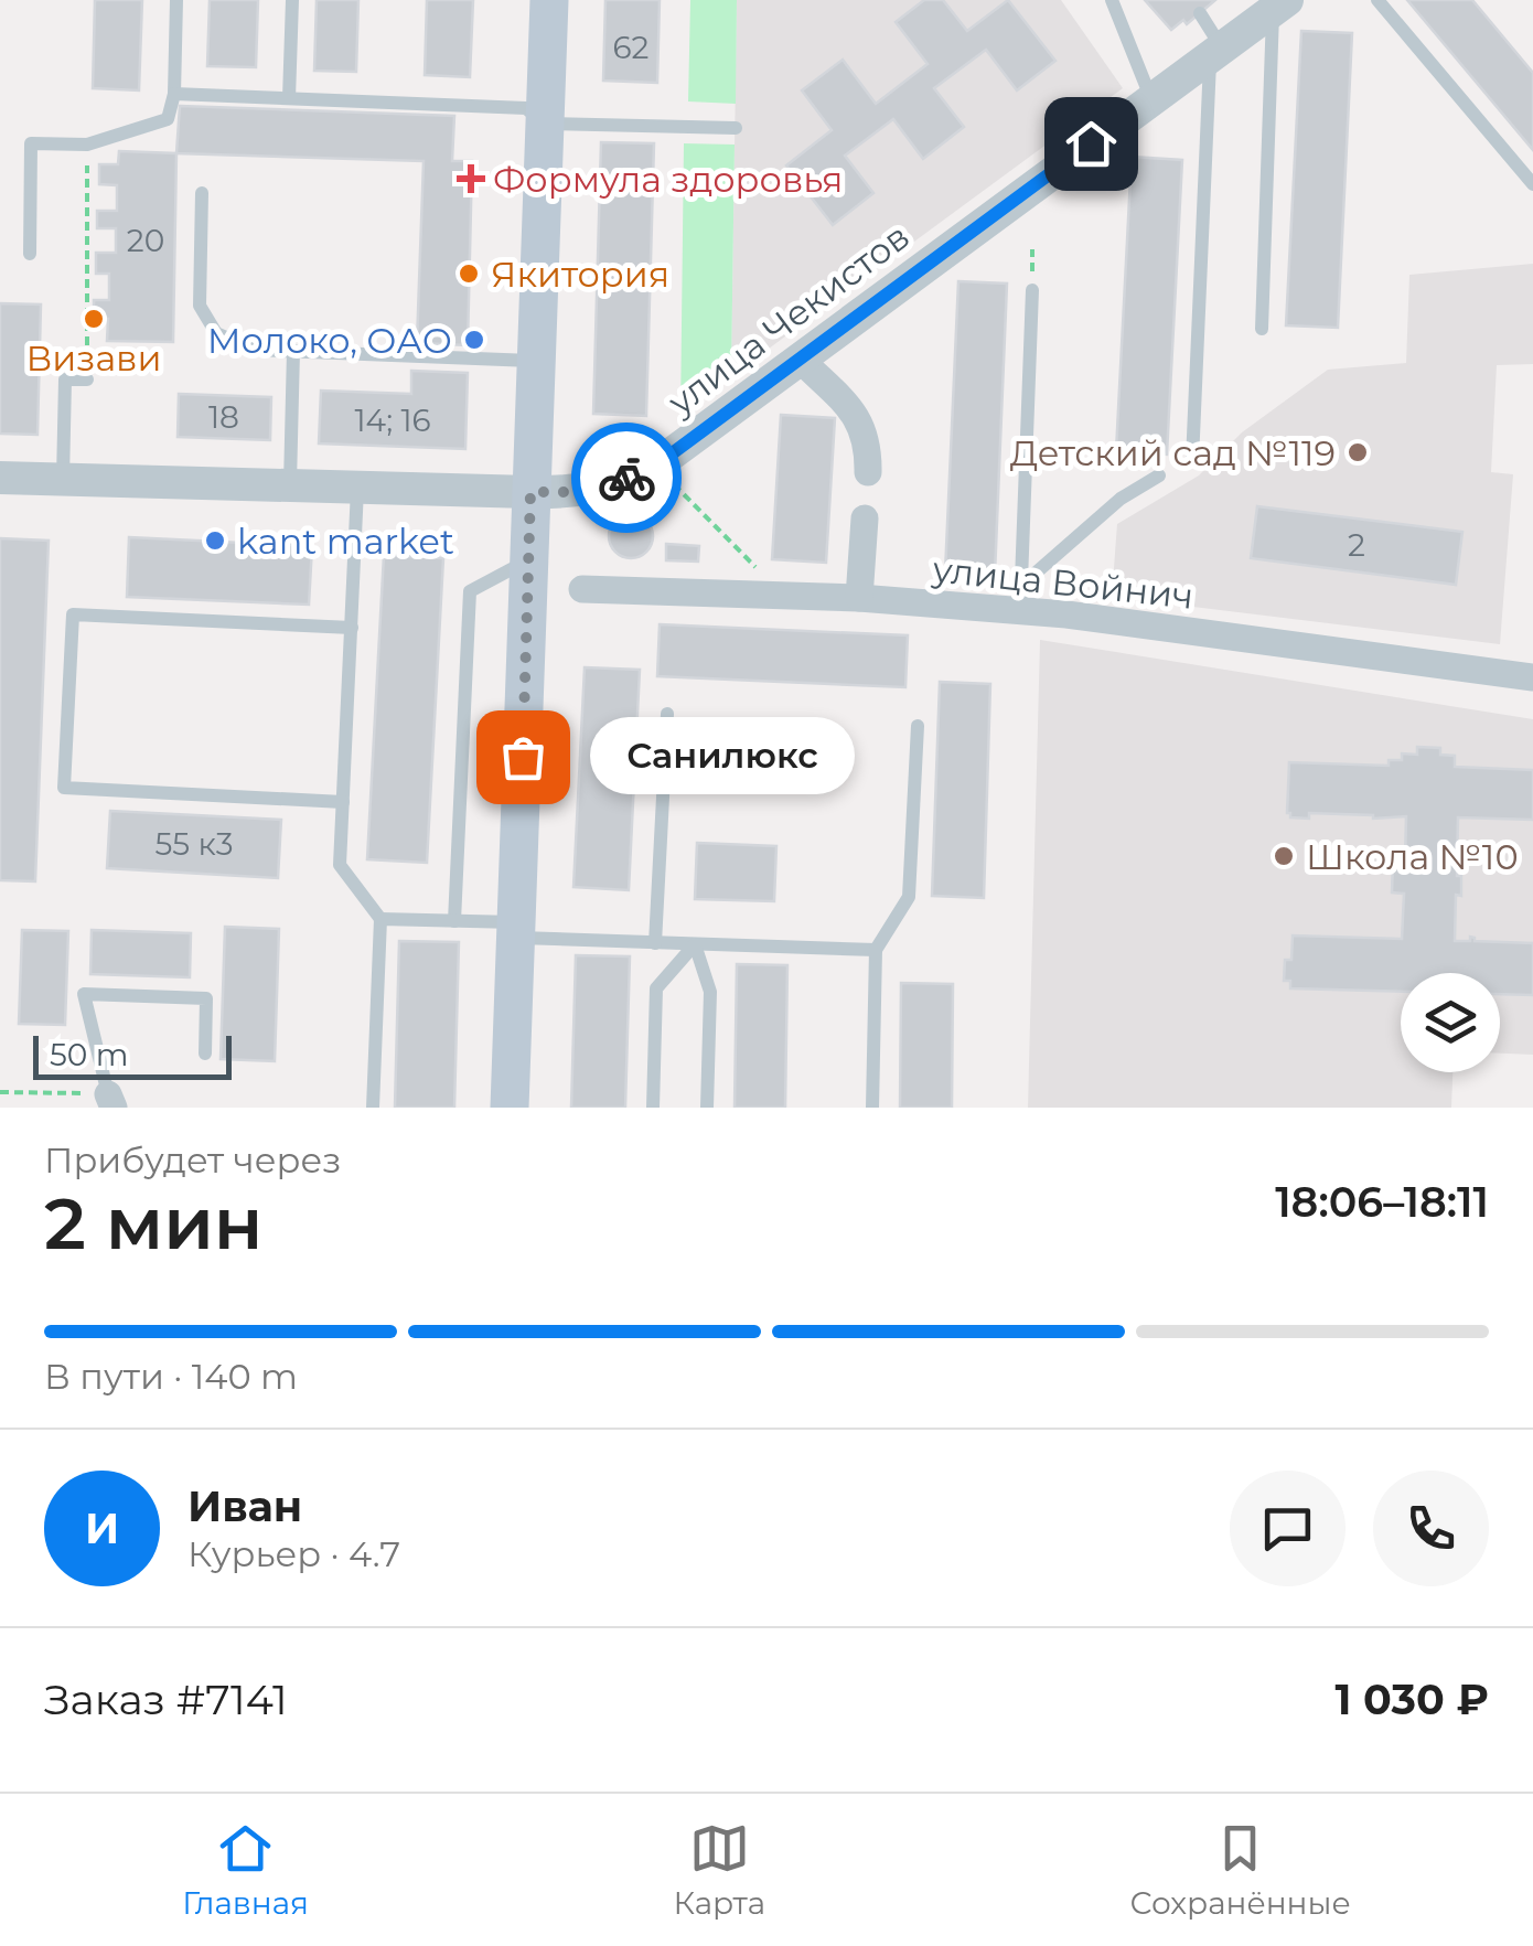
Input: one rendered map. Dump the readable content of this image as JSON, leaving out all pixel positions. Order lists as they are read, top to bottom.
{
  "streets": {
    "street": ["улица Чекистов", "улица Войнич"]
  },
  "places": {
    "health": ["Формула здоровья"],
    "other": [
      "Якитория",
      "Визави",
      "Молоко, ОАО",
      "Детский сад №119",
      "kant market",
      "Санилюкс",
      "Школа №10"
    ]
  },
  "house_numbers": [
    "62",
    "20",
    "18",
    "14; 16",
    "2",
    "55 к3"
  ],
  "scale_bar": "50 m",
  "page": {
    "bubble": "Санилюкс",
    "scale": "50 m",
    "heading": ["2 мин", "Прибудет через", "18:06–18:11"],
    "panel": [
      "Иван",
      "Курьер · 4.7",
      "Заказ #7141",
      "1 030 ₽"
    ],
    "bar": "В пути · 140 m",
    "round": "И",
    "tabs": ["Главная", "Карта", "Сохранённые"]
  }
}
